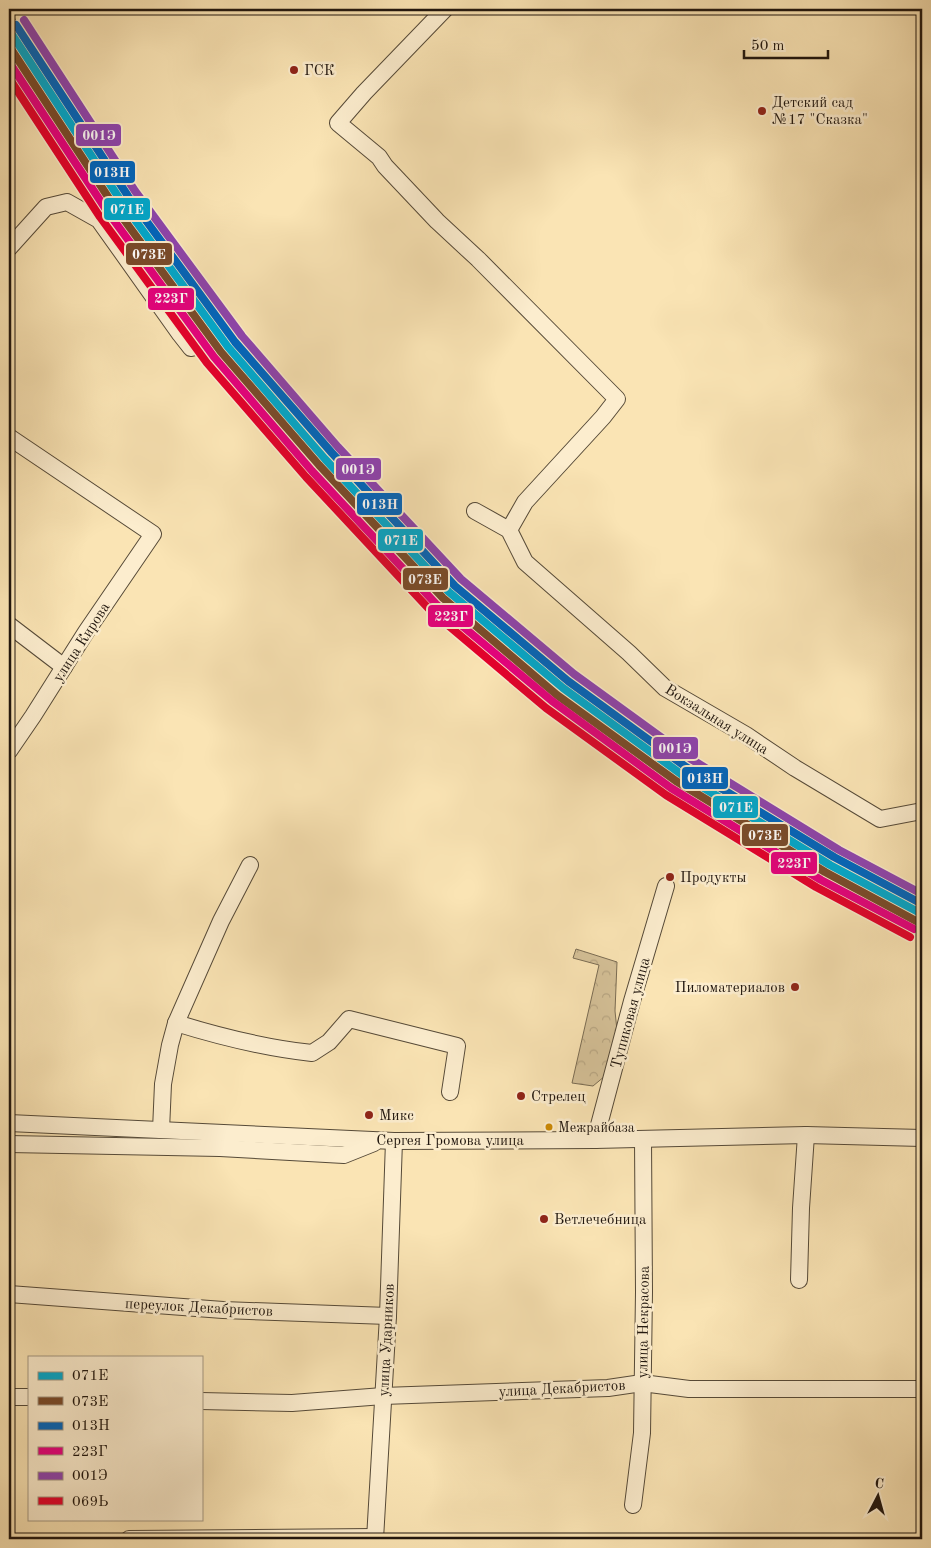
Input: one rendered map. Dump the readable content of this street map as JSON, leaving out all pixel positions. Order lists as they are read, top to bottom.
{
  "streets": {
    "street": [
      "улица Кирова",
      "Вокзальная улица",
      "Тупиковая улица",
      "Сергея Громова улица",
      "переулок Декабристов",
      "улица Некрасова",
      "улица Ударников",
      "улица Декабристов"
    ]
  },
  "crossings": [
    ["Тупиковая улица", "Сергея Громова улица"],
    ["Сергея Громова улица", "улица Некрасова"],
    ["Сергея Громова улица", "улица Ударников"],
    ["переулок Декабристов", "улица Ударников"],
    ["улица Некрасова", "улица Декабристов"],
    ["улица Ударников", "улица Декабристов"]
  ],
  "places": [
    "ГСК",
    "Детский сад №17 \"Сказка\"",
    "Продукты",
    "Пиломатериалов",
    "Стрелец",
    "Микс",
    "Межрайбаза",
    "Ветлечебница"
  ],
  "lines": [
    "transit line 001Э",
    "transit line 013Н",
    "transit line 071Е",
    "transit line 073Е",
    "transit line 223Г",
    "transit line 069Ь"
  ],
  "legend": [
    "071Е",
    "073Е",
    "013Н",
    "223Г",
    "001Э",
    "069Ь"
  ],
  "scale_bar": "50 m",
  "north": "top"
}
